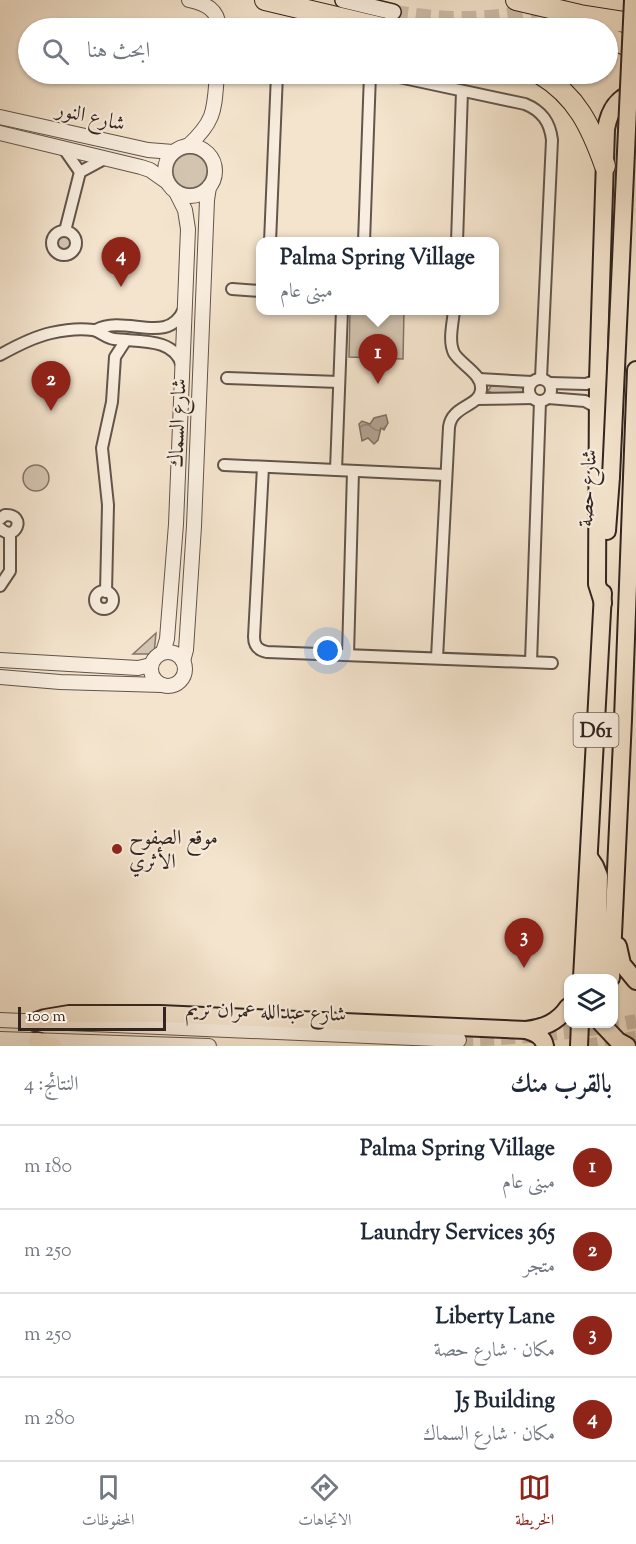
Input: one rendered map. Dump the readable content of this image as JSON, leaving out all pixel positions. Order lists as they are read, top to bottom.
{
  "streets": {
    "main road": ["شارع حصة", "D61"],
    "street": ["شارع النور", "شارع السماك", "شارع عبدالله عمران تريم"]
  },
  "crossings": [
    ["شارع النور", "شارع السماك"]
  ],
  "places": ["موقع الصفوح الأثري"],
  "scale_bar": "100 m",
  "page": {
    "search": "ابحث هنا",
    "popup": ["Palma Spring Village", "مبنى عام"],
    "pins": [
      "4",
      "1",
      "2",
      "3"
    ],
    "scale": "100 m",
    "heading": ["بالقرب منك", "النتائج: 4"],
    "list": [
      {
        "mark": "1",
        "name": "Palma Spring Village",
        "note": "مبنى عام",
        "value": "180 m"
      },
      {
        "mark": "2",
        "name": "365 Laundry Services",
        "note": "متجر",
        "value": "250 m"
      },
      {
        "mark": "3",
        "name": "Liberty Lane",
        "note": "مكان · شارع حصة",
        "value": "250 m"
      },
      {
        "mark": "4",
        "name": "J5 Building",
        "note": "مكان · شارع السماك",
        "value": "280 m"
      }
    ],
    "nav": ["الخريطة", "الاتجاهات", "المحفوظات"]
  }
}
